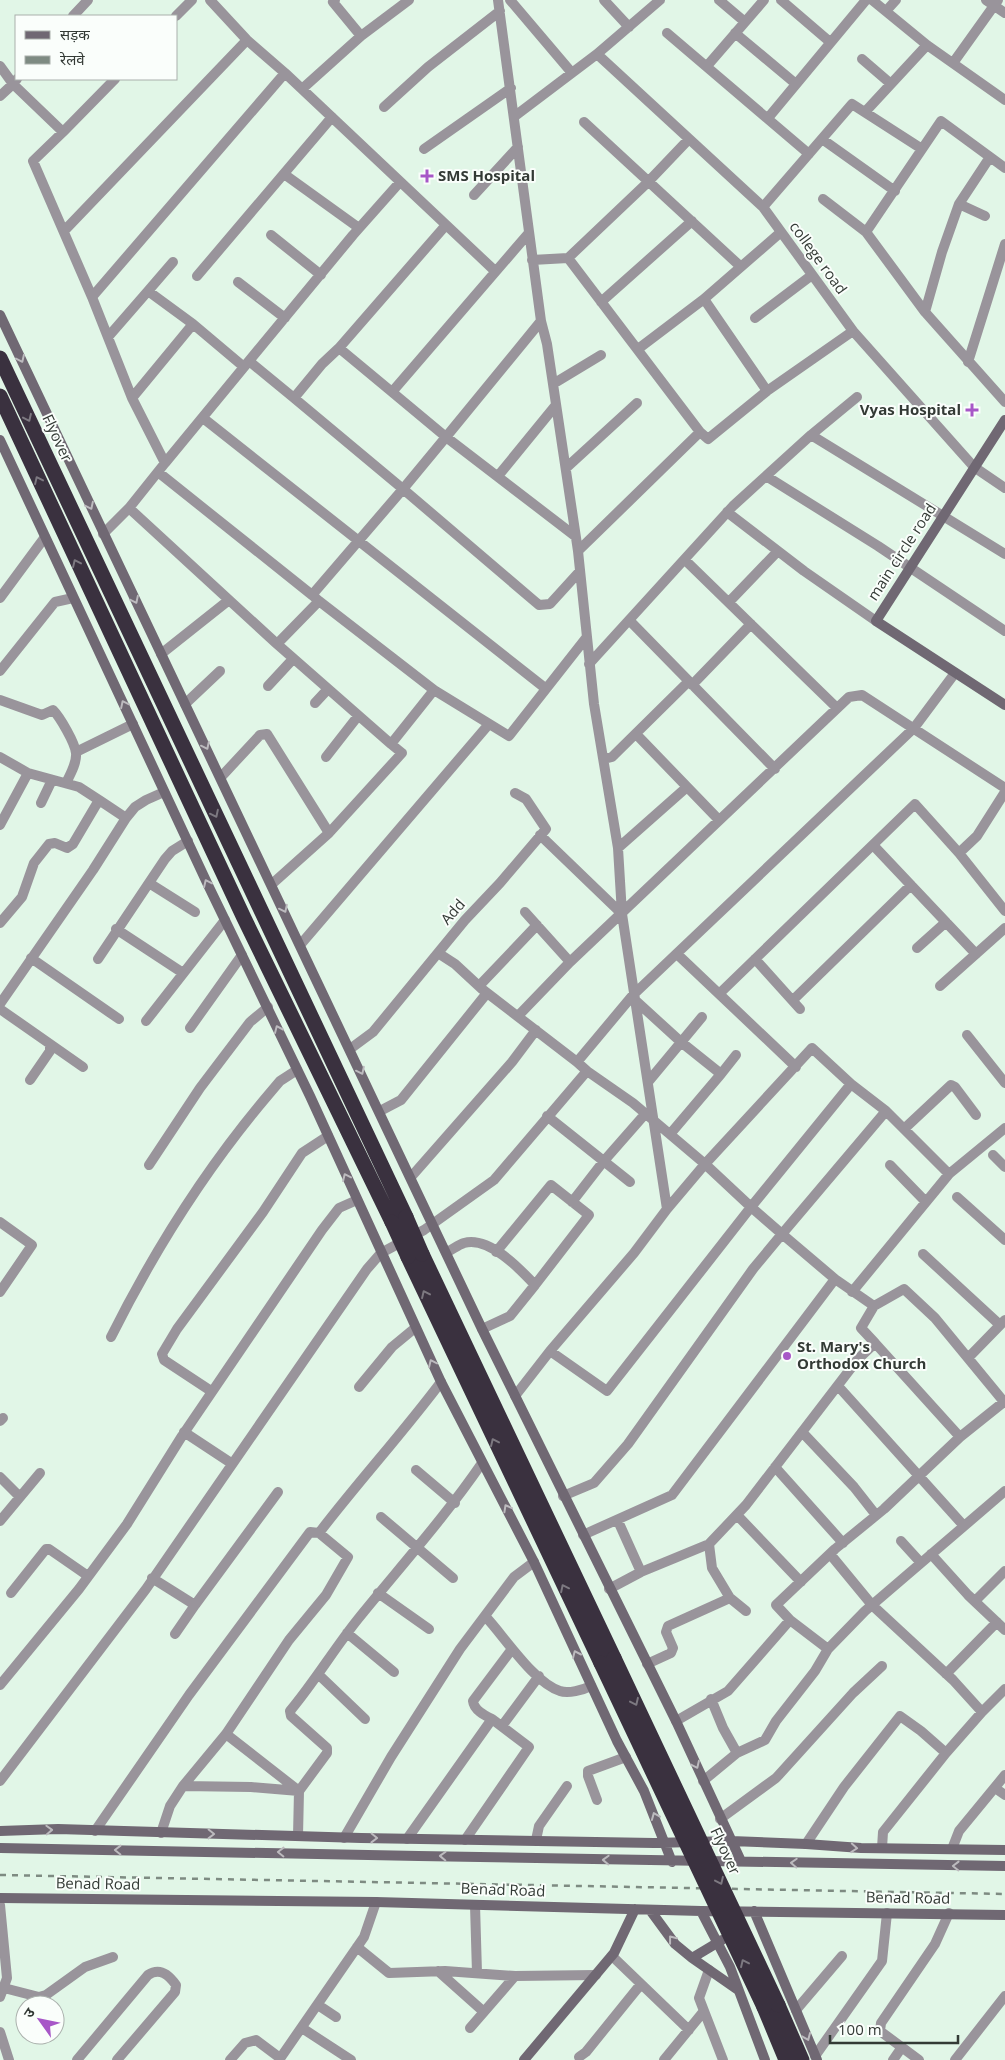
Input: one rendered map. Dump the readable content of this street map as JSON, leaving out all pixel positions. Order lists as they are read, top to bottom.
{
  "streets": {
    "highway": ["Flyover"],
    "main road": ["main circle road", "Benad Road"],
    "street": ["college road", "Add"]
  },
  "crossings": [
    ["college road", "main circle road"]
  ],
  "places": {
    "health": ["SMS Hospital", "Vyas Hospital"],
    "other": ["St. Mary's Orthodox Church"]
  },
  "legend": ["सड़क", "रेलवे"],
  "scale_bar": "100 m",
  "north": "top left"
}
